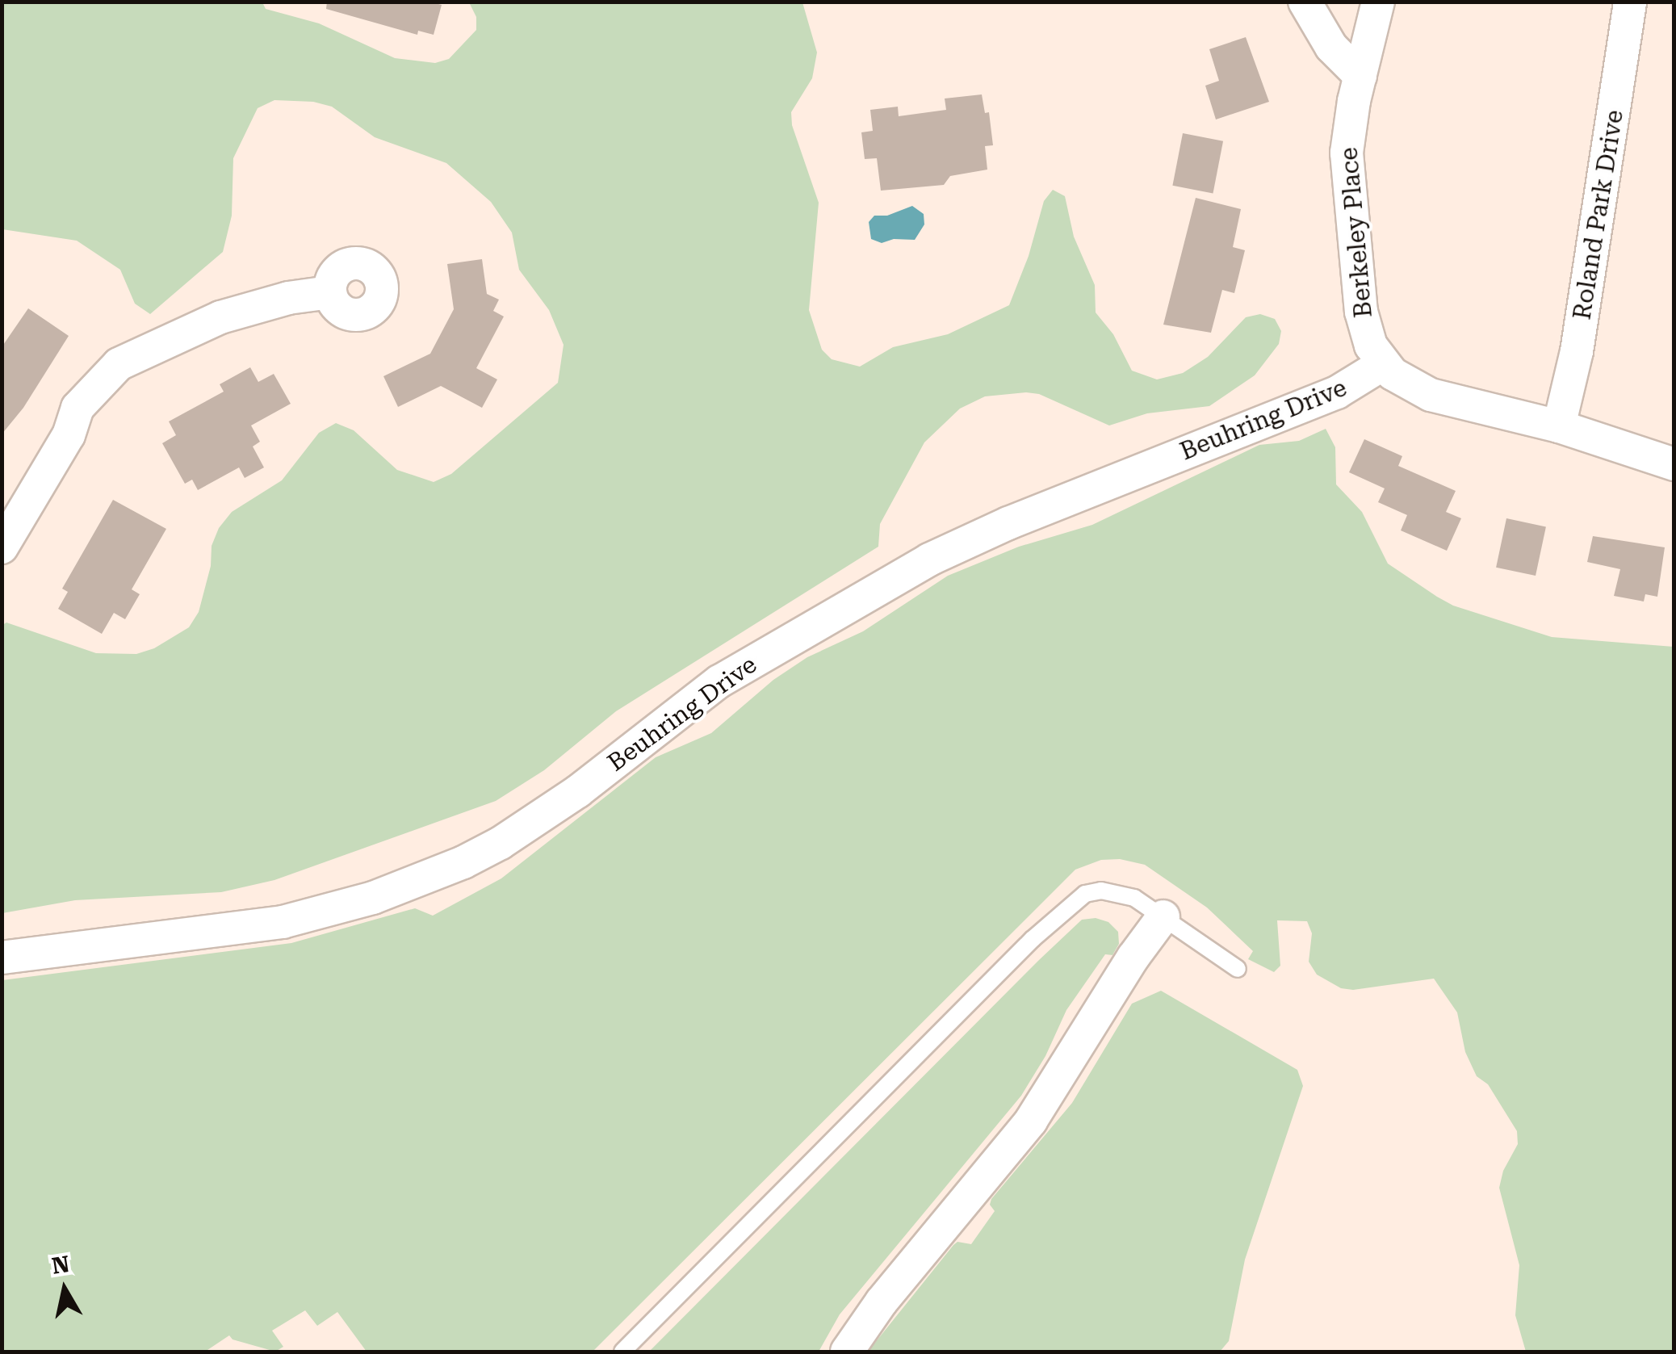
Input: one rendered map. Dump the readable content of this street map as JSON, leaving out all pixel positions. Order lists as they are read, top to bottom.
{
  "streets": {
    "street": ["Roland Park Drive", "Berkeley Place", "Beuhring Drive"]
  },
  "crossings": [
    ["Berkeley Place", "Beuhring Drive"]
  ],
  "north": "top"
}
